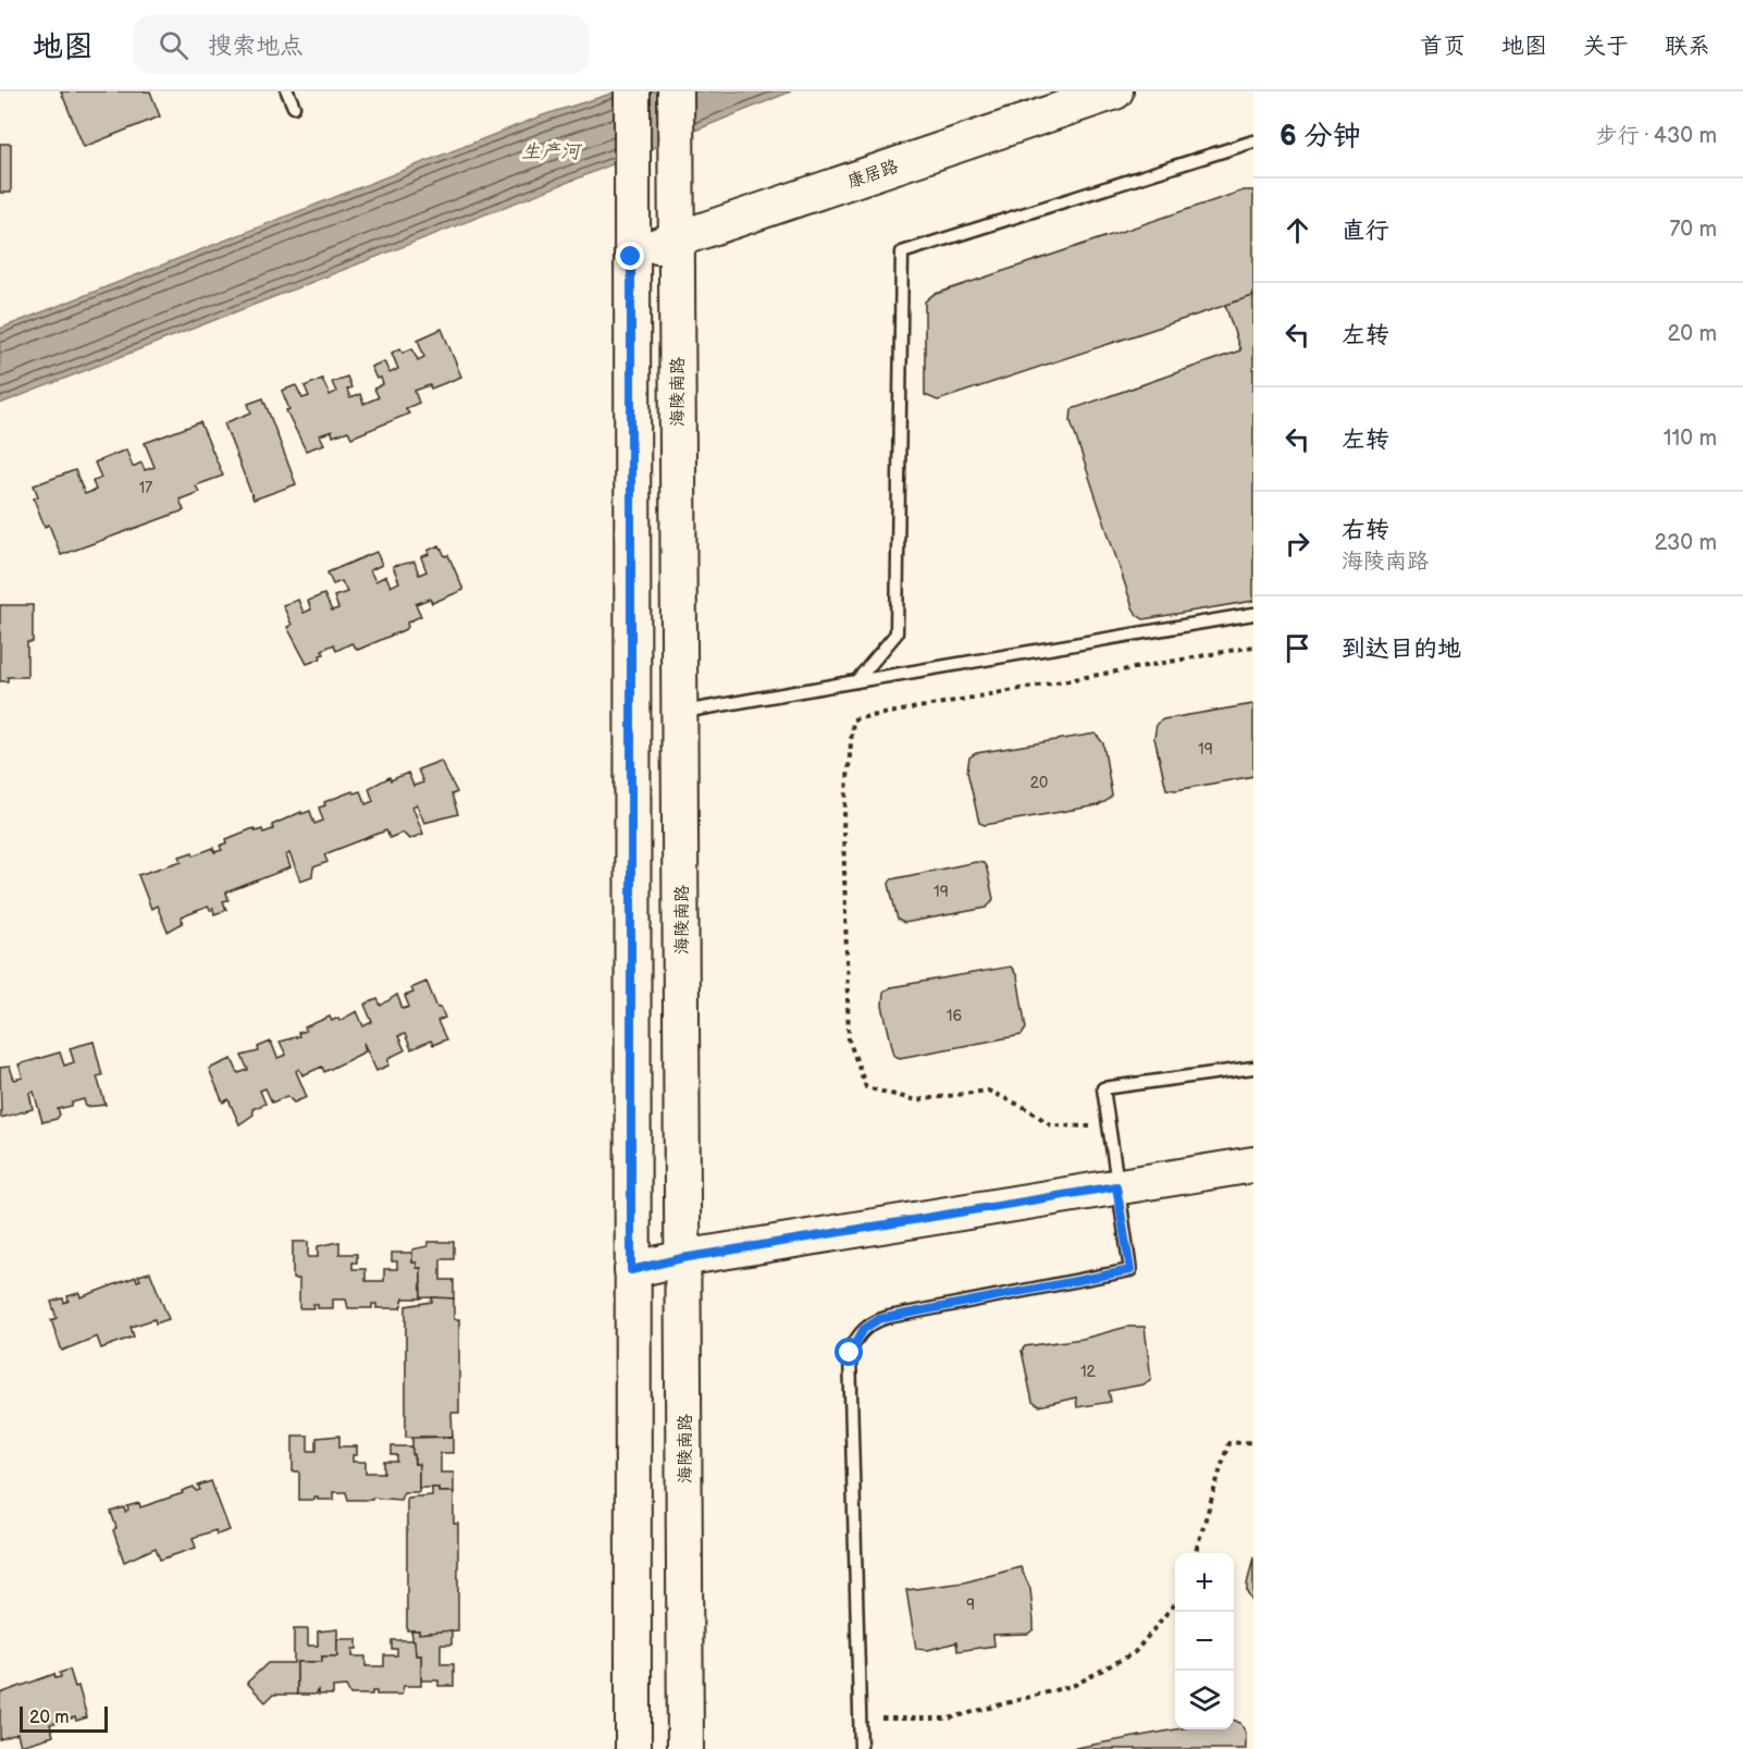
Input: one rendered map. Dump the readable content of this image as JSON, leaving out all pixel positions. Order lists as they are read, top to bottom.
{
  "streets": {
    "main road": ["康居路", "海陵南路"]
  },
  "crossings": [
    ["康居路", "海陵南路"]
  ],
  "water": ["生产河"],
  "house_numbers": [
    "17",
    "19",
    "20",
    "19",
    "16",
    "12",
    "9"
  ],
  "scale_bar": "20 m",
  "page": {
    "header": "地图",
    "search": "搜索地点",
    "nav": [
      "首页",
      "地图",
      "关于",
      "联系"
    ],
    "heading": ["6 分钟", "步行 · 430 m"],
    "list": [
      ["直行", "70 m"],
      ["左转", "20 m"],
      ["左转", "110 m"],
      ["右转", "海陵南路", "230 m"],
      "到达目的地"
    ],
    "map_buttons": ["+", "−"],
    "scale": "20 m"
  }
}
